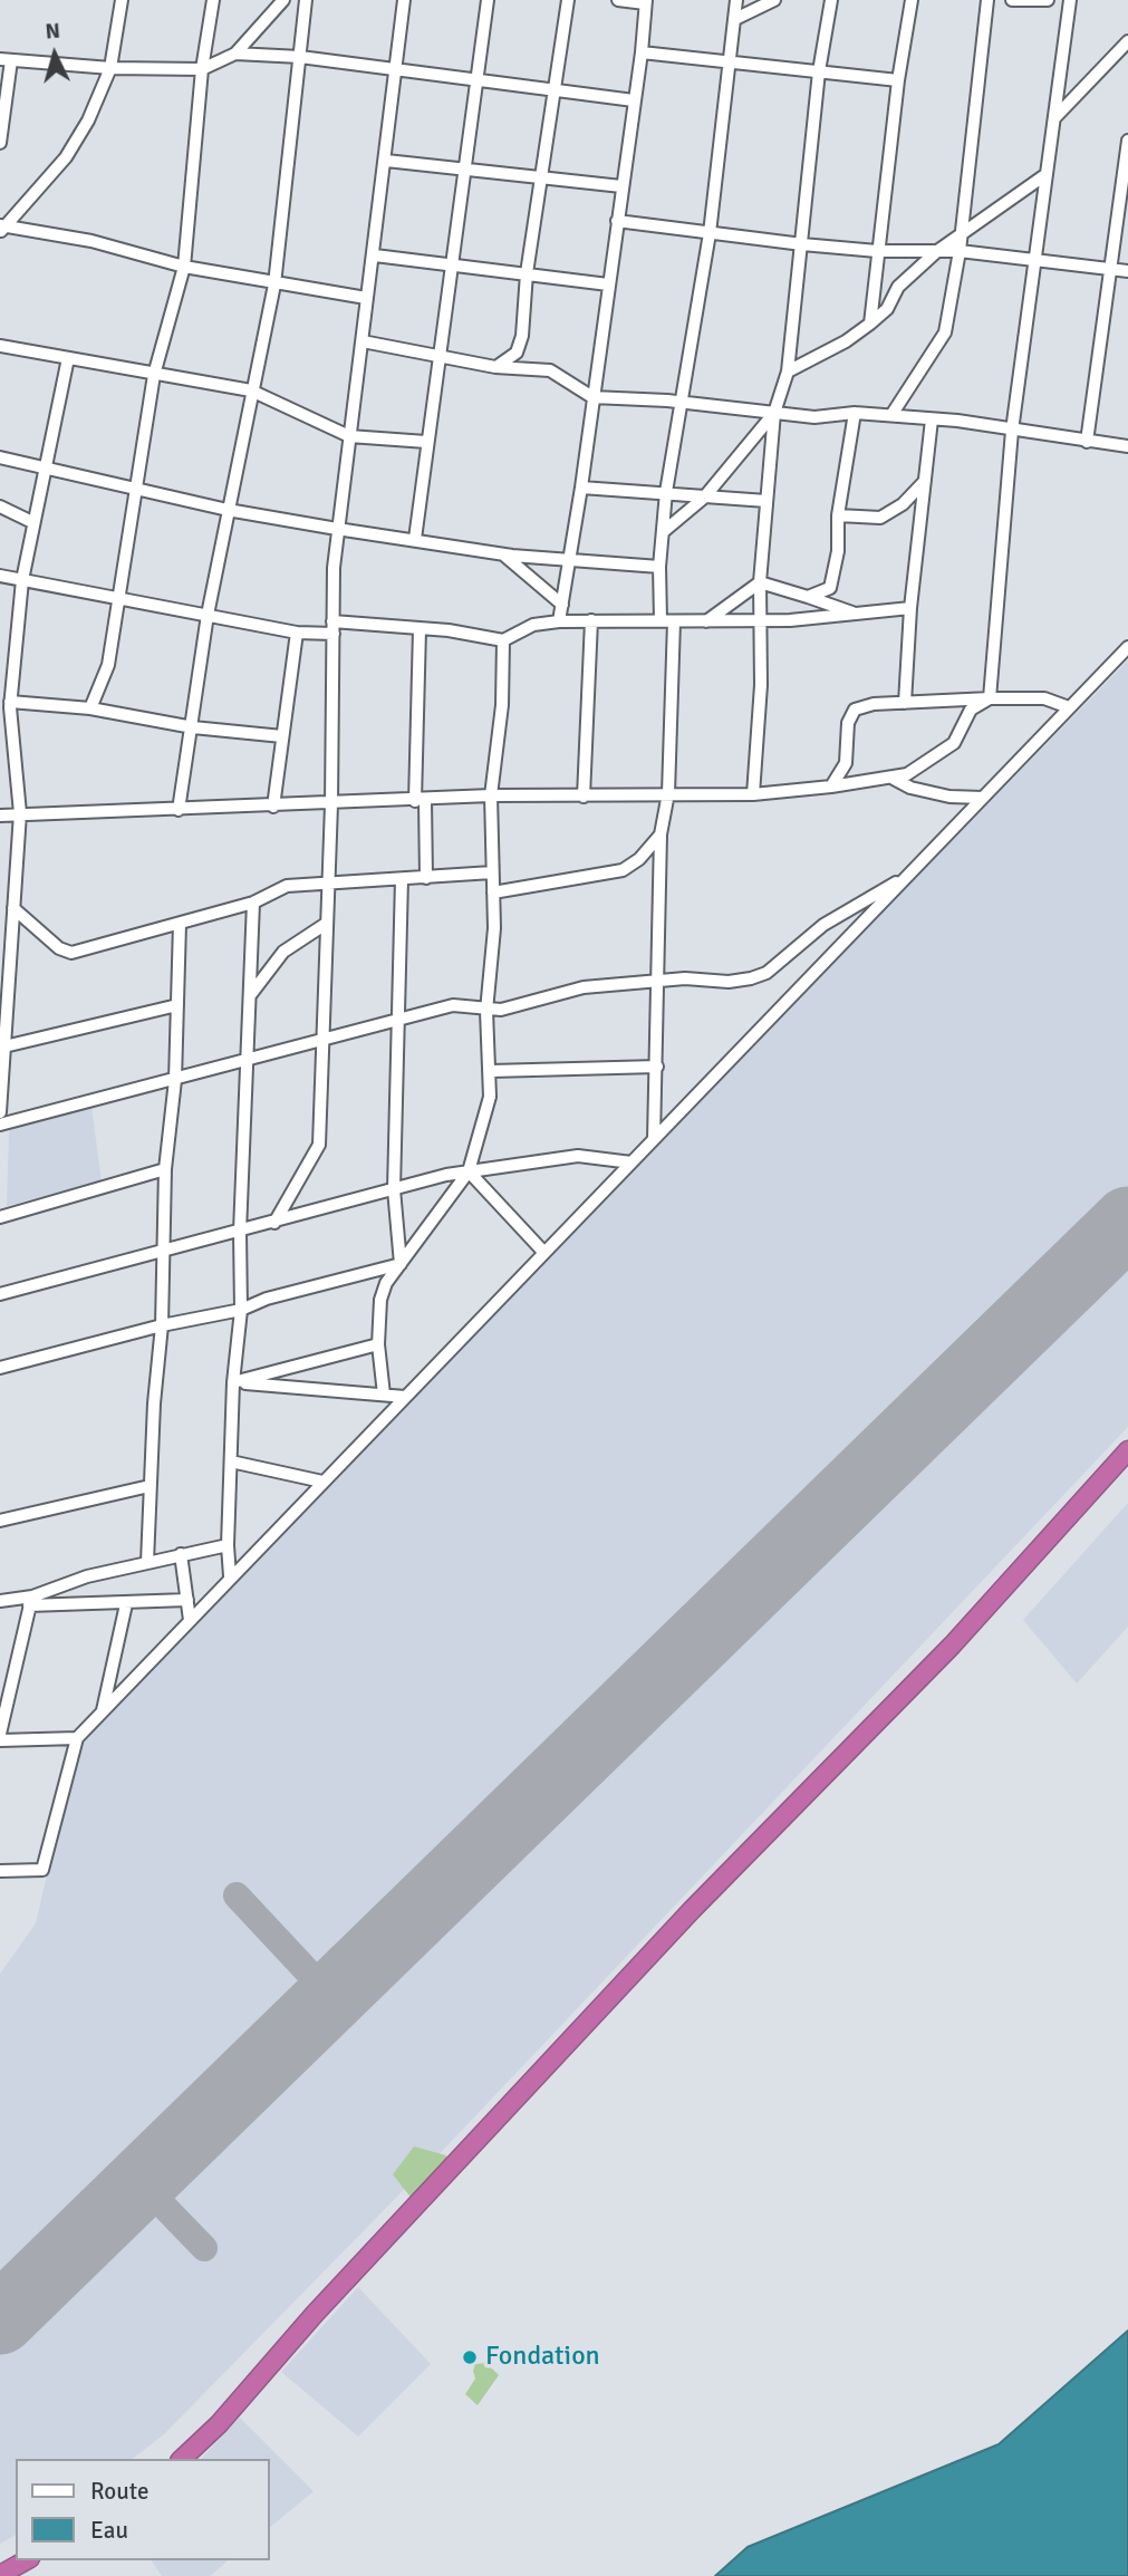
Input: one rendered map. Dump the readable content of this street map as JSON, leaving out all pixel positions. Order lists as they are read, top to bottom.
{
  "places": ["Fondation"],
  "legend": ["Route", "Eau"],
  "north": "top"
}
